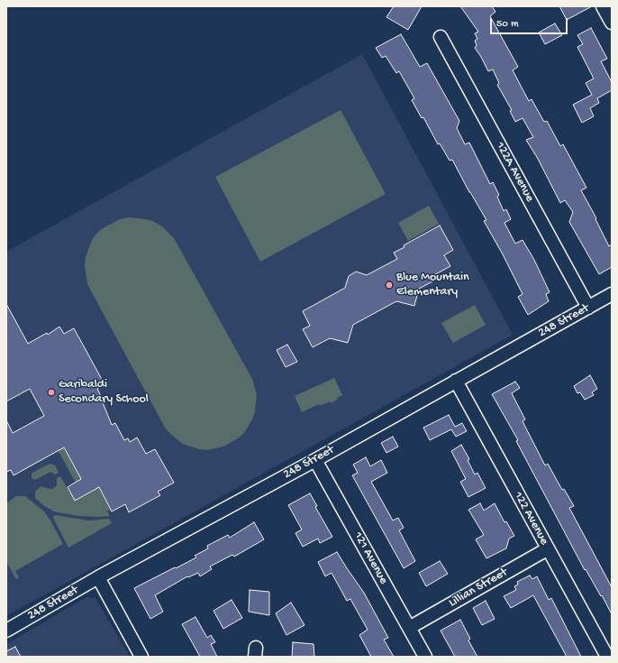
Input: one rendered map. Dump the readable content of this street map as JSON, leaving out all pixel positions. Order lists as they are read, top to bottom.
{
  "streets": {
    "street": [
      "122A Avenue",
      "248 Street",
      "122 Avenue",
      "121 Avenue",
      "Lillian Street"
    ]
  },
  "crossings": [
    ["122A Avenue", "248 Street"],
    ["248 Street", "122 Avenue"],
    ["248 Street", "121 Avenue"],
    ["122 Avenue", "Lillian Street"],
    ["121 Avenue", "Lillian Street"]
  ],
  "places": ["Blue Mountain Elementary", "Garibaldi Secondary School"],
  "scale_bar": "50 m"
}
